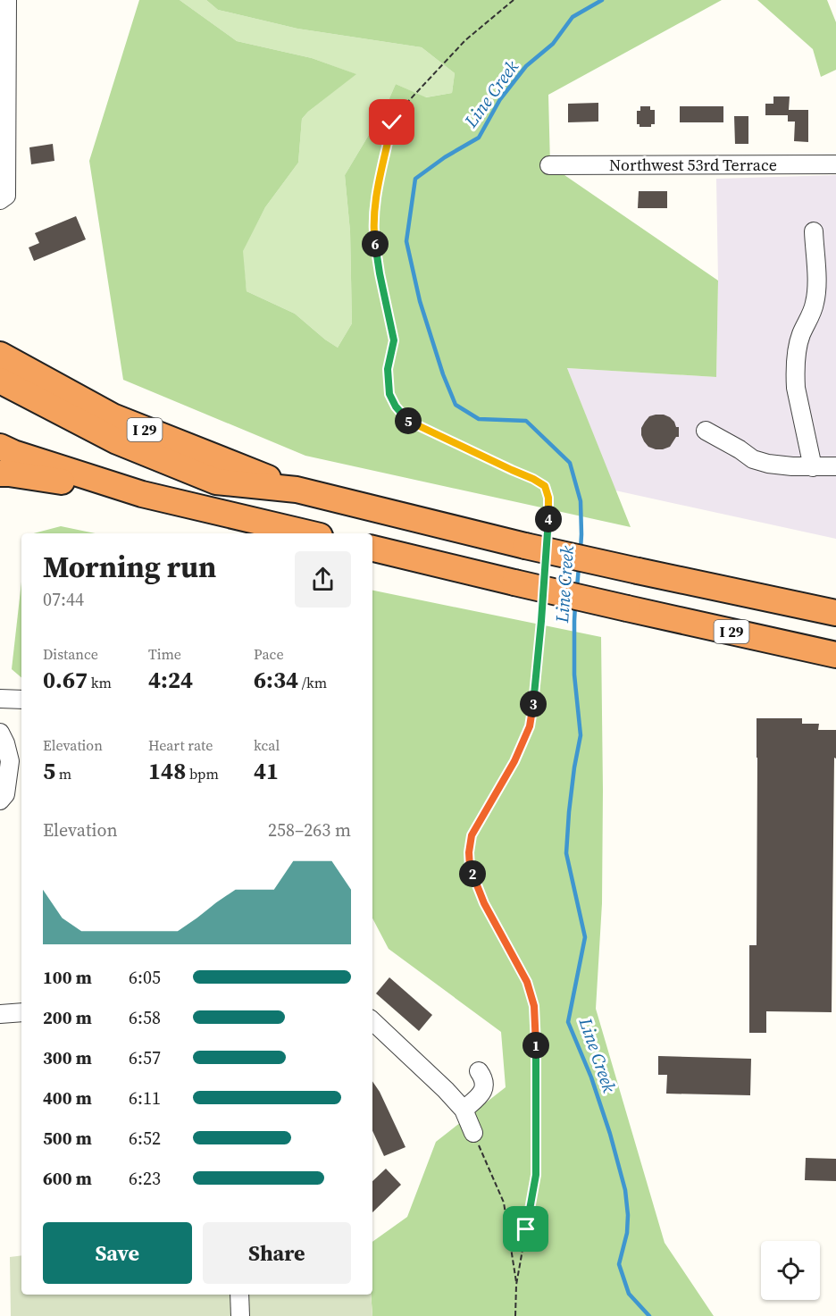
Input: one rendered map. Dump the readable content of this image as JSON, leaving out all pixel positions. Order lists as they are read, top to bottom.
{
  "streets": {
    "highway": ["I 29"],
    "street": ["Northwest 53rd Terrace"]
  },
  "water": ["Line Creek"],
  "page": {
    "pins": [
      "6",
      "5",
      "4",
      "3",
      "2",
      "1"
    ],
    "heading": ["Morning run", "07:44"],
    "stats": [
      ["Distance", "0.67 km"],
      ["Time", "4:24"],
      ["Pace", "6:34 /km"],
      ["Elevation", "5 m"],
      ["Heart rate", "148 bpm"],
      ["kcal", "41"]
    ],
    "chart": ["Elevation", "258–263 m"],
    "list": [
      {
        "name": "100 m",
        "note": "6:05"
      },
      {
        "name": "200 m",
        "note": "6:58"
      },
      {
        "name": "300 m",
        "note": "6:57"
      },
      {
        "name": "400 m",
        "note": "6:11"
      },
      {
        "name": "500 m",
        "note": "6:52"
      },
      {
        "name": "600 m",
        "note": "6:23"
      }
    ],
    "buttons": ["Save", "Share"]
  }
}
